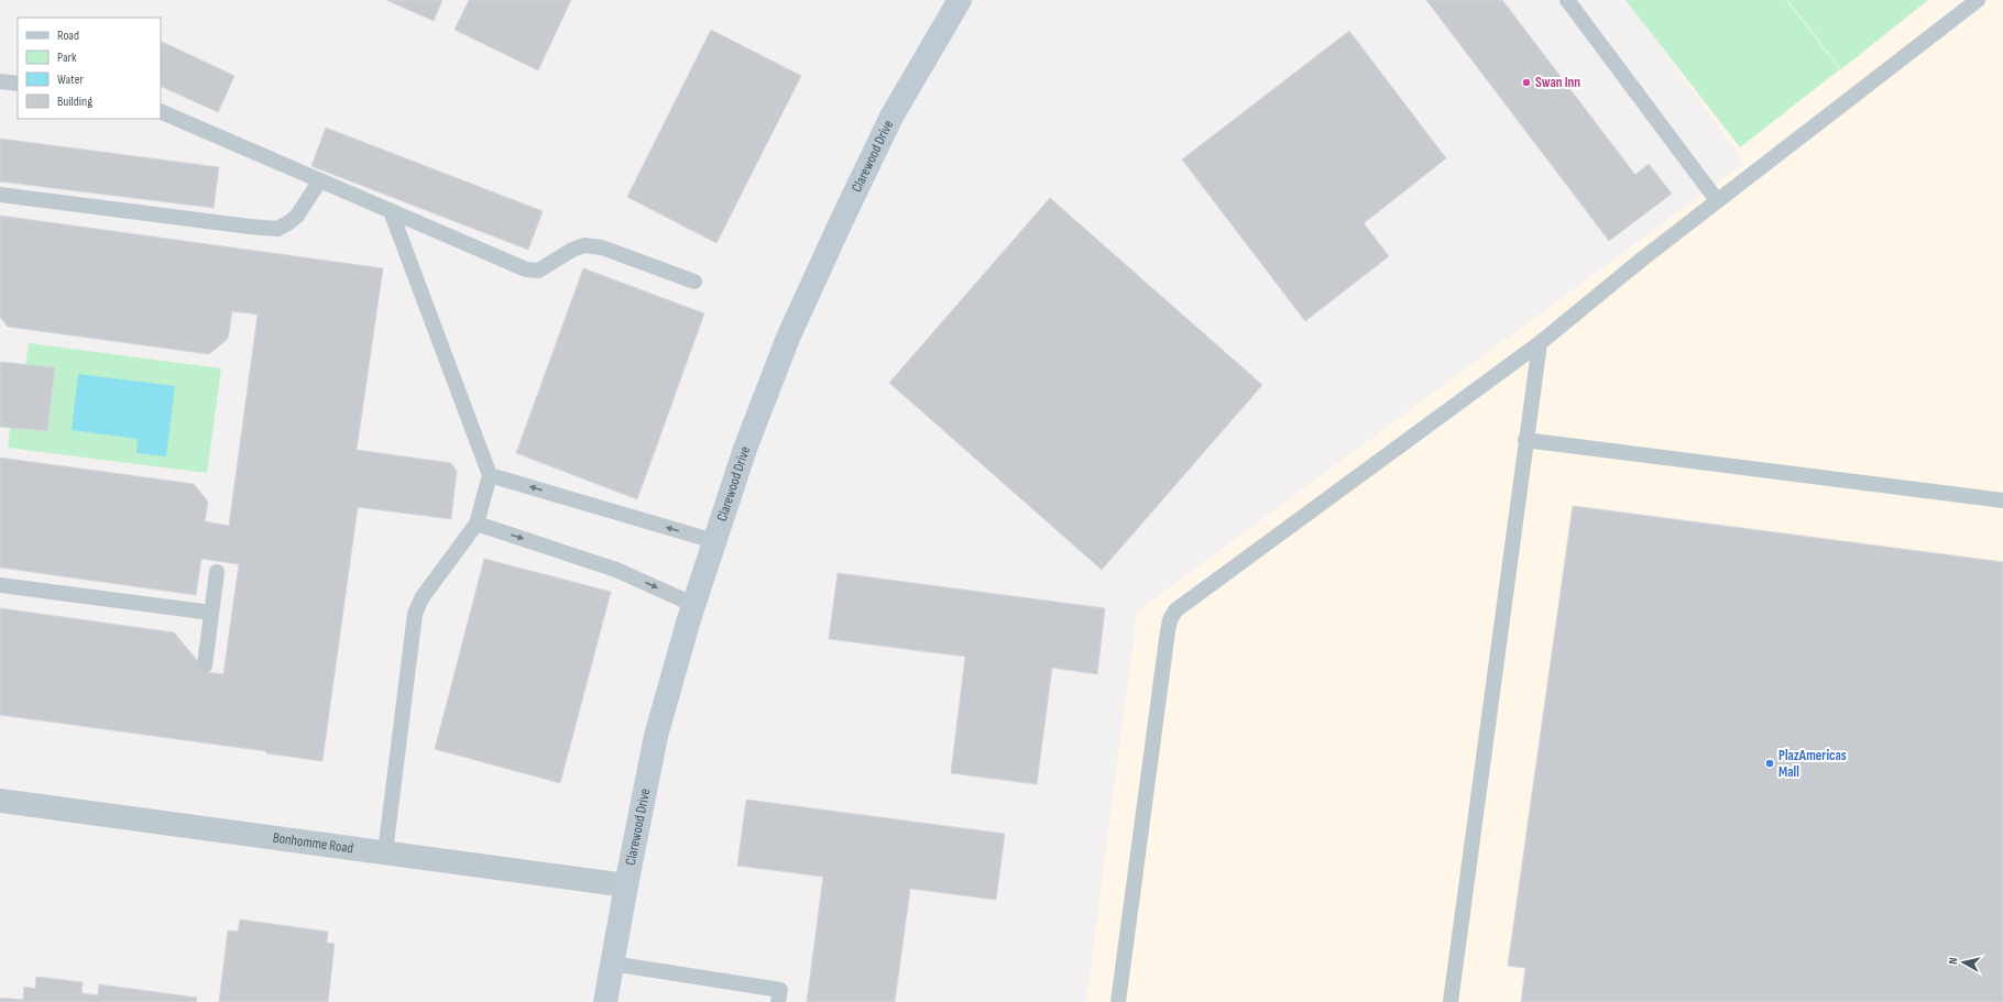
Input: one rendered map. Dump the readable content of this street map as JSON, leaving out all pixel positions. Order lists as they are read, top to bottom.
{
  "streets": {
    "street": ["Clarewood Drive", "Bonhomme Road"]
  },
  "crossings": [
    ["Clarewood Drive", "Bonhomme Road"]
  ],
  "places": ["Swan Inn", "PlazAmericas Mall"],
  "legend": [
    "Road",
    "Park",
    "Water",
    "Building"
  ],
  "north": "left"
}
